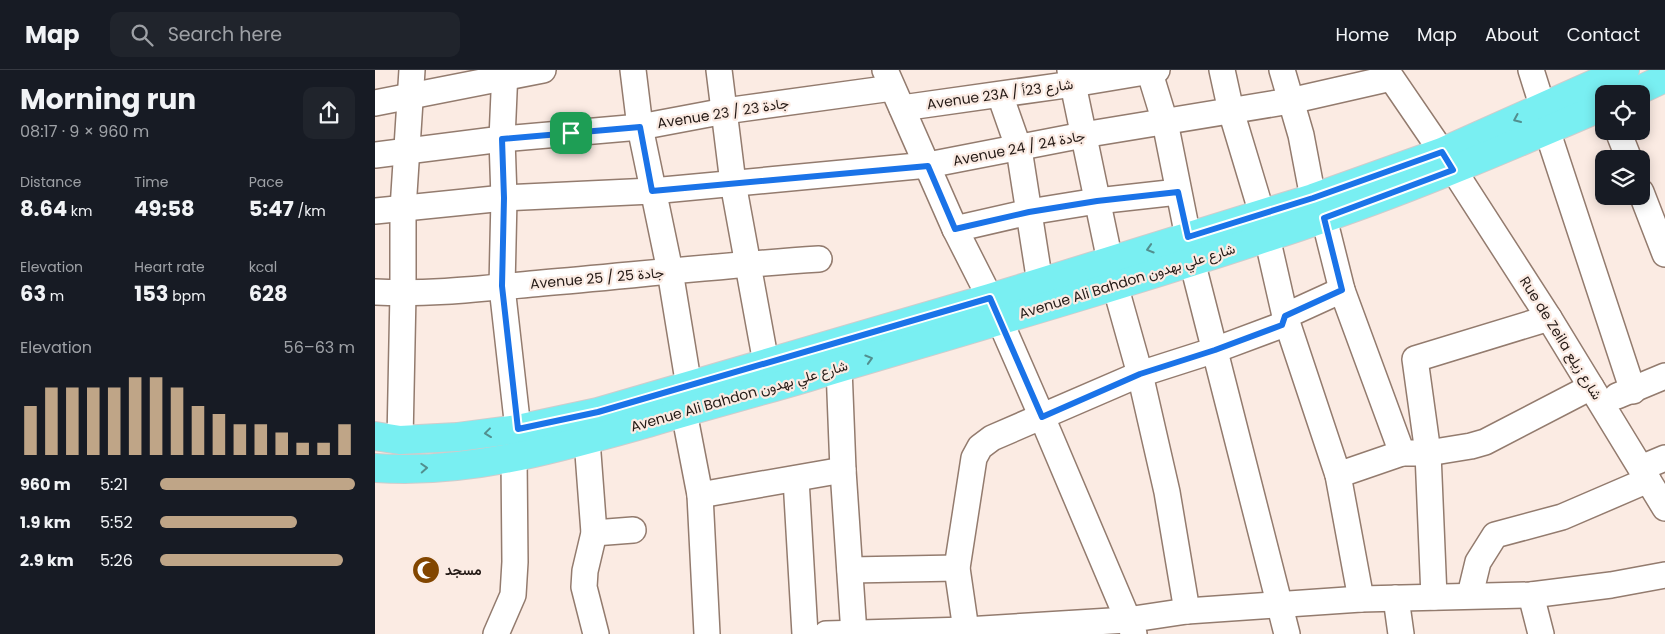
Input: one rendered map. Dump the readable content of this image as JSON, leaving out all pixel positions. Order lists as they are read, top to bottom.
{
  "streets": {
    "main road": ["Avenue Ali Bahdon شارع علي بهدون"],
    "street": [
      "Avenue 23A / شارع 23أ",
      "Avenue 23 / جادة 23",
      "Avenue 24 / جادة 24",
      "Avenue 25 / جادة 25",
      "Rue de Zeila شارع زيلع"
    ]
  },
  "crossings": [
    ["Avenue 23A / شارع 23أ", "Avenue 23 / جادة 23"],
    ["Avenue 24 / جادة 24", "Rue de Zeila شارع زيلع"],
    ["Avenue Ali Bahdon شارع علي بهدون", "Rue de Zeila شارع زيلع"]
  ],
  "places": {
    "mosque": ["مسجد"]
  },
  "page": {
    "header": "Map",
    "search": "Search here",
    "nav": [
      "Home",
      "Map",
      "About",
      "Contact"
    ],
    "heading": ["Morning run", "08:17 · 9 × 960 m"],
    "stats": [
      ["Distance", "8.64 km"],
      ["Time", "49:58"],
      ["Pace", "5:47 /km"],
      ["Elevation", "63 m"],
      ["Heart rate", "153 bpm"],
      ["kcal", "628"]
    ],
    "chart": ["Elevation", "56–63 m"],
    "list": [
      {
        "name": "960 m",
        "note": "5:21"
      },
      {
        "name": "1.9 km",
        "note": "5:52"
      },
      {
        "name": "2.9 km",
        "note": "5:26"
      }
    ]
  }
}
